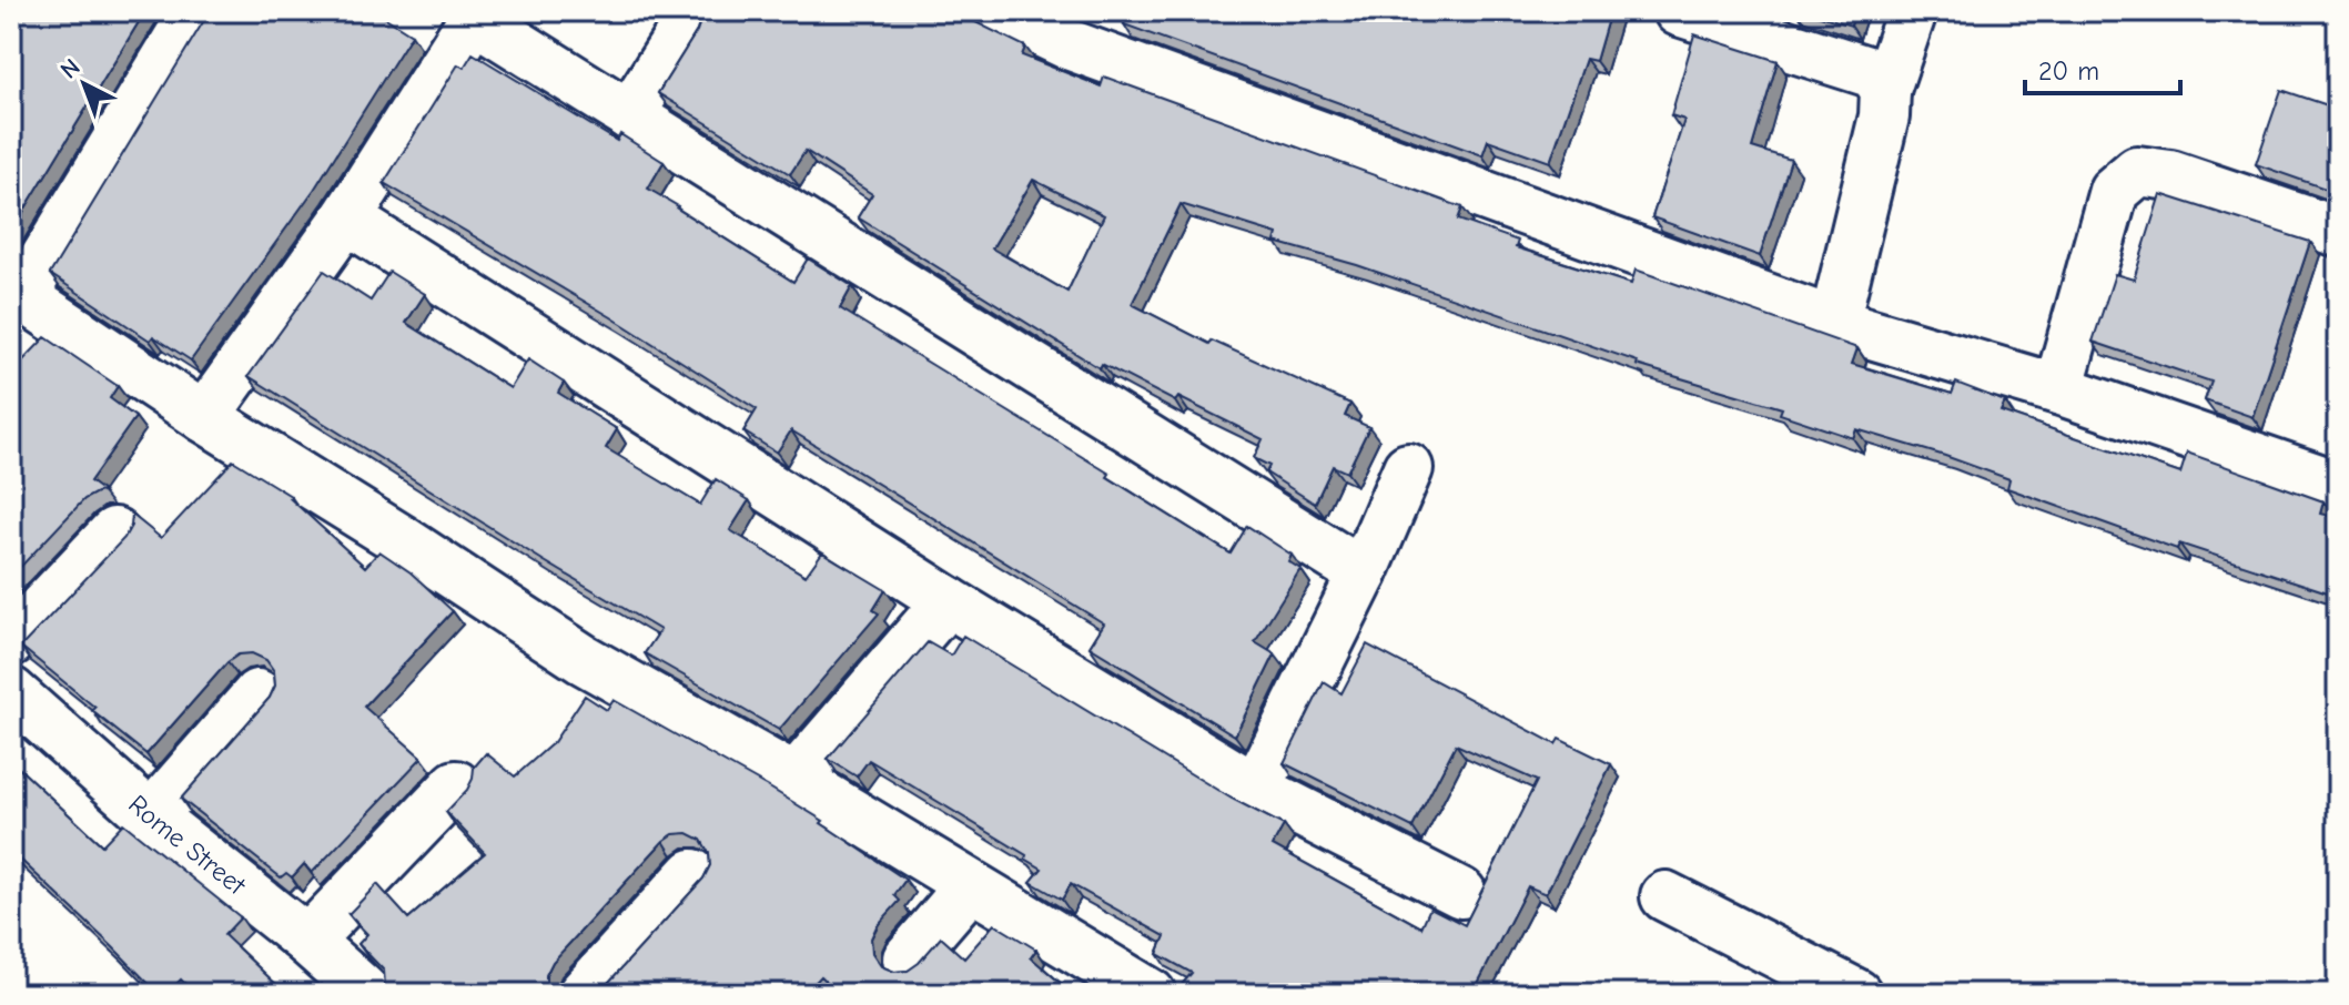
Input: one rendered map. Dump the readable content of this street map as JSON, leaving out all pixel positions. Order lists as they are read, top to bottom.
{
  "streets": {
    "street": ["Rome Street"]
  },
  "scale_bar": "20 m",
  "north": "top left"
}
